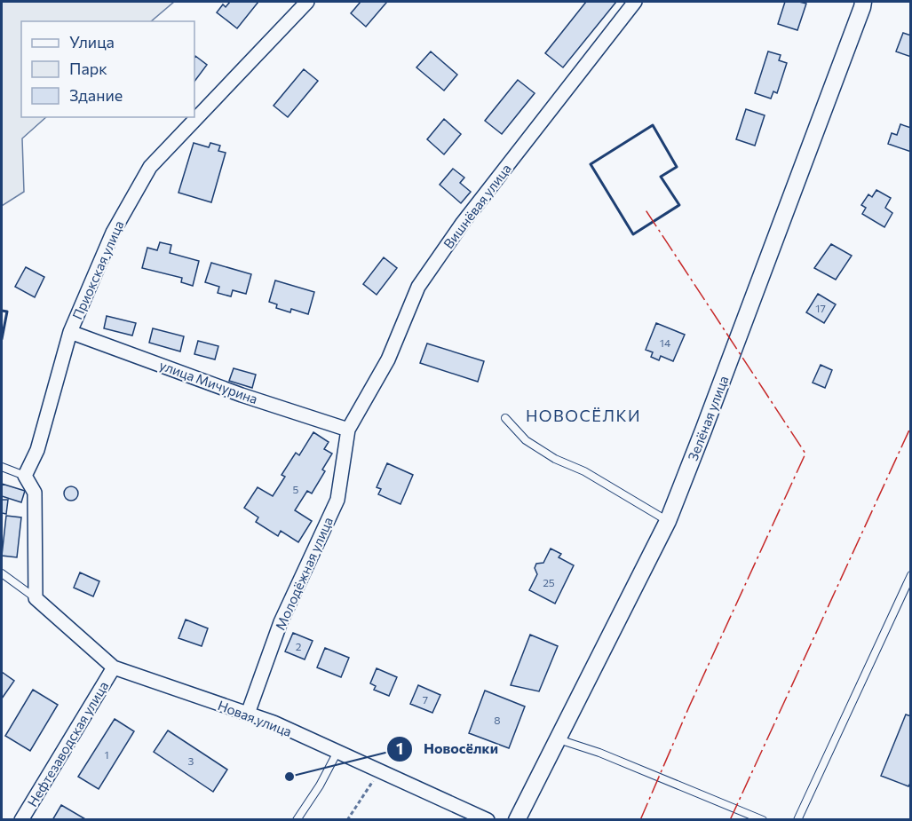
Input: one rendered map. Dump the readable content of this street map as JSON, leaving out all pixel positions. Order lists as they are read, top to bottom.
{
  "streets": {
    "street": [
      "Вишнёвая улица",
      "Приокская улица",
      "улица Мичурина",
      "Зелёная улица",
      "Молодёжная улица",
      "Новая улица",
      "Нефтезаводская улица"
    ]
  },
  "crossings": [
    ["Вишнёвая улица", "улица Мичурина"],
    ["Вишнёвая улица", "Молодёжная улица"],
    ["Приокская улица", "улица Мичурина"],
    ["улица Мичурина", "Молодёжная улица"],
    ["Молодёжная улица", "Новая улица"],
    ["Новая улица", "Нефтезаводская улица"]
  ],
  "districts": ["НОВОСЁЛКИ"],
  "places": ["Новосёлки"],
  "house_numbers": [
    "17",
    "14",
    "5",
    "25",
    "2",
    "7",
    "8",
    "1",
    "3"
  ],
  "legend": ["Улица", "Парк", "Здание"]
}
